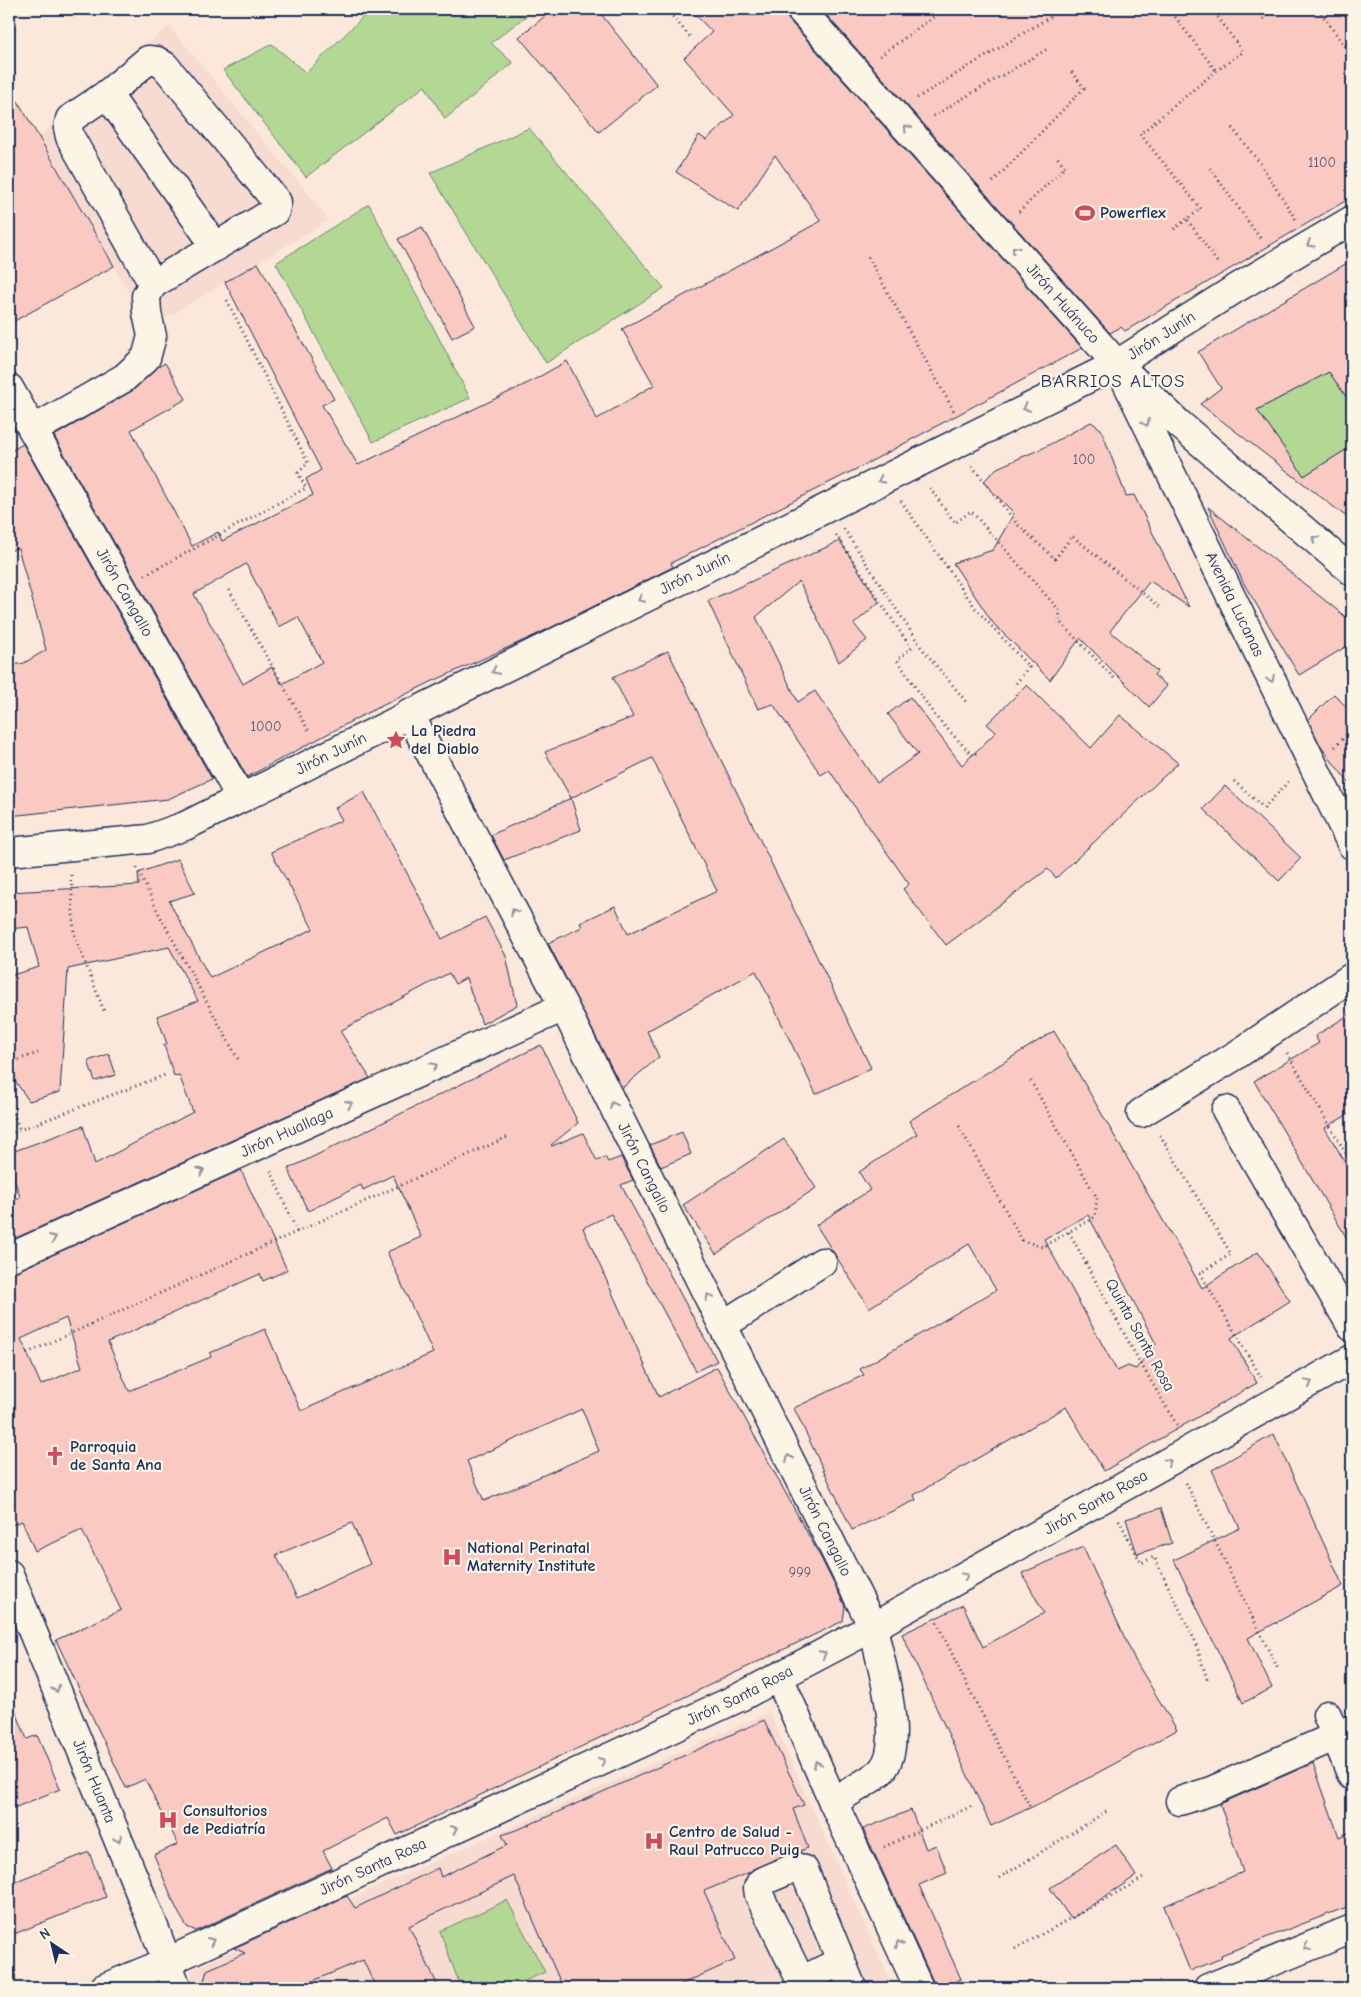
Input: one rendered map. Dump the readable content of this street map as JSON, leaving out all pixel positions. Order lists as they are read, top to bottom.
{
  "streets": {
    "street": [
      "Jirón Huánuco",
      "Jirón Junín",
      "Jirón Cangallo",
      "Avenida Lucanas",
      "Jirón Huallaga",
      "Jirón Santa Rosa",
      "Jirón Huanta"
    ],
    "path": ["Quinta Santa Rosa"]
  },
  "crossings": [
    ["Jirón Huánuco", "Jirón Junín"],
    ["Jirón Huánuco", "Avenida Lucanas"],
    ["Jirón Junín", "Jirón Cangallo"],
    ["Jirón Junín", "Avenida Lucanas"],
    ["Jirón Cangallo", "Jirón Huallaga"],
    ["Jirón Cangallo", "Jirón Santa Rosa"],
    ["Quinta Santa Rosa", "Jirón Santa Rosa"],
    ["Jirón Santa Rosa", "Jirón Huanta"]
  ],
  "one_way": [
    "Jirón Huánuco",
    "Jirón Junín",
    "Jirón Cangallo",
    "Avenida Lucanas",
    "Jirón Huallaga",
    "Jirón Santa Rosa",
    "Jirón Huanta"
  ],
  "districts": ["BARRIOS ALTOS"],
  "places": {
    "sports": ["Powerflex"],
    "place": ["La Piedra del Diablo"],
    "church": ["Parroquia de Santa Ana"],
    "hospital": ["National Perinatal Maternity Institute", "Consultorios de Pediatría", "Centro de Salud - Raul Patrucco Puig"]
  },
  "house_numbers": [
    "1100",
    "100",
    "1000",
    "999"
  ],
  "north": "top left"
}
